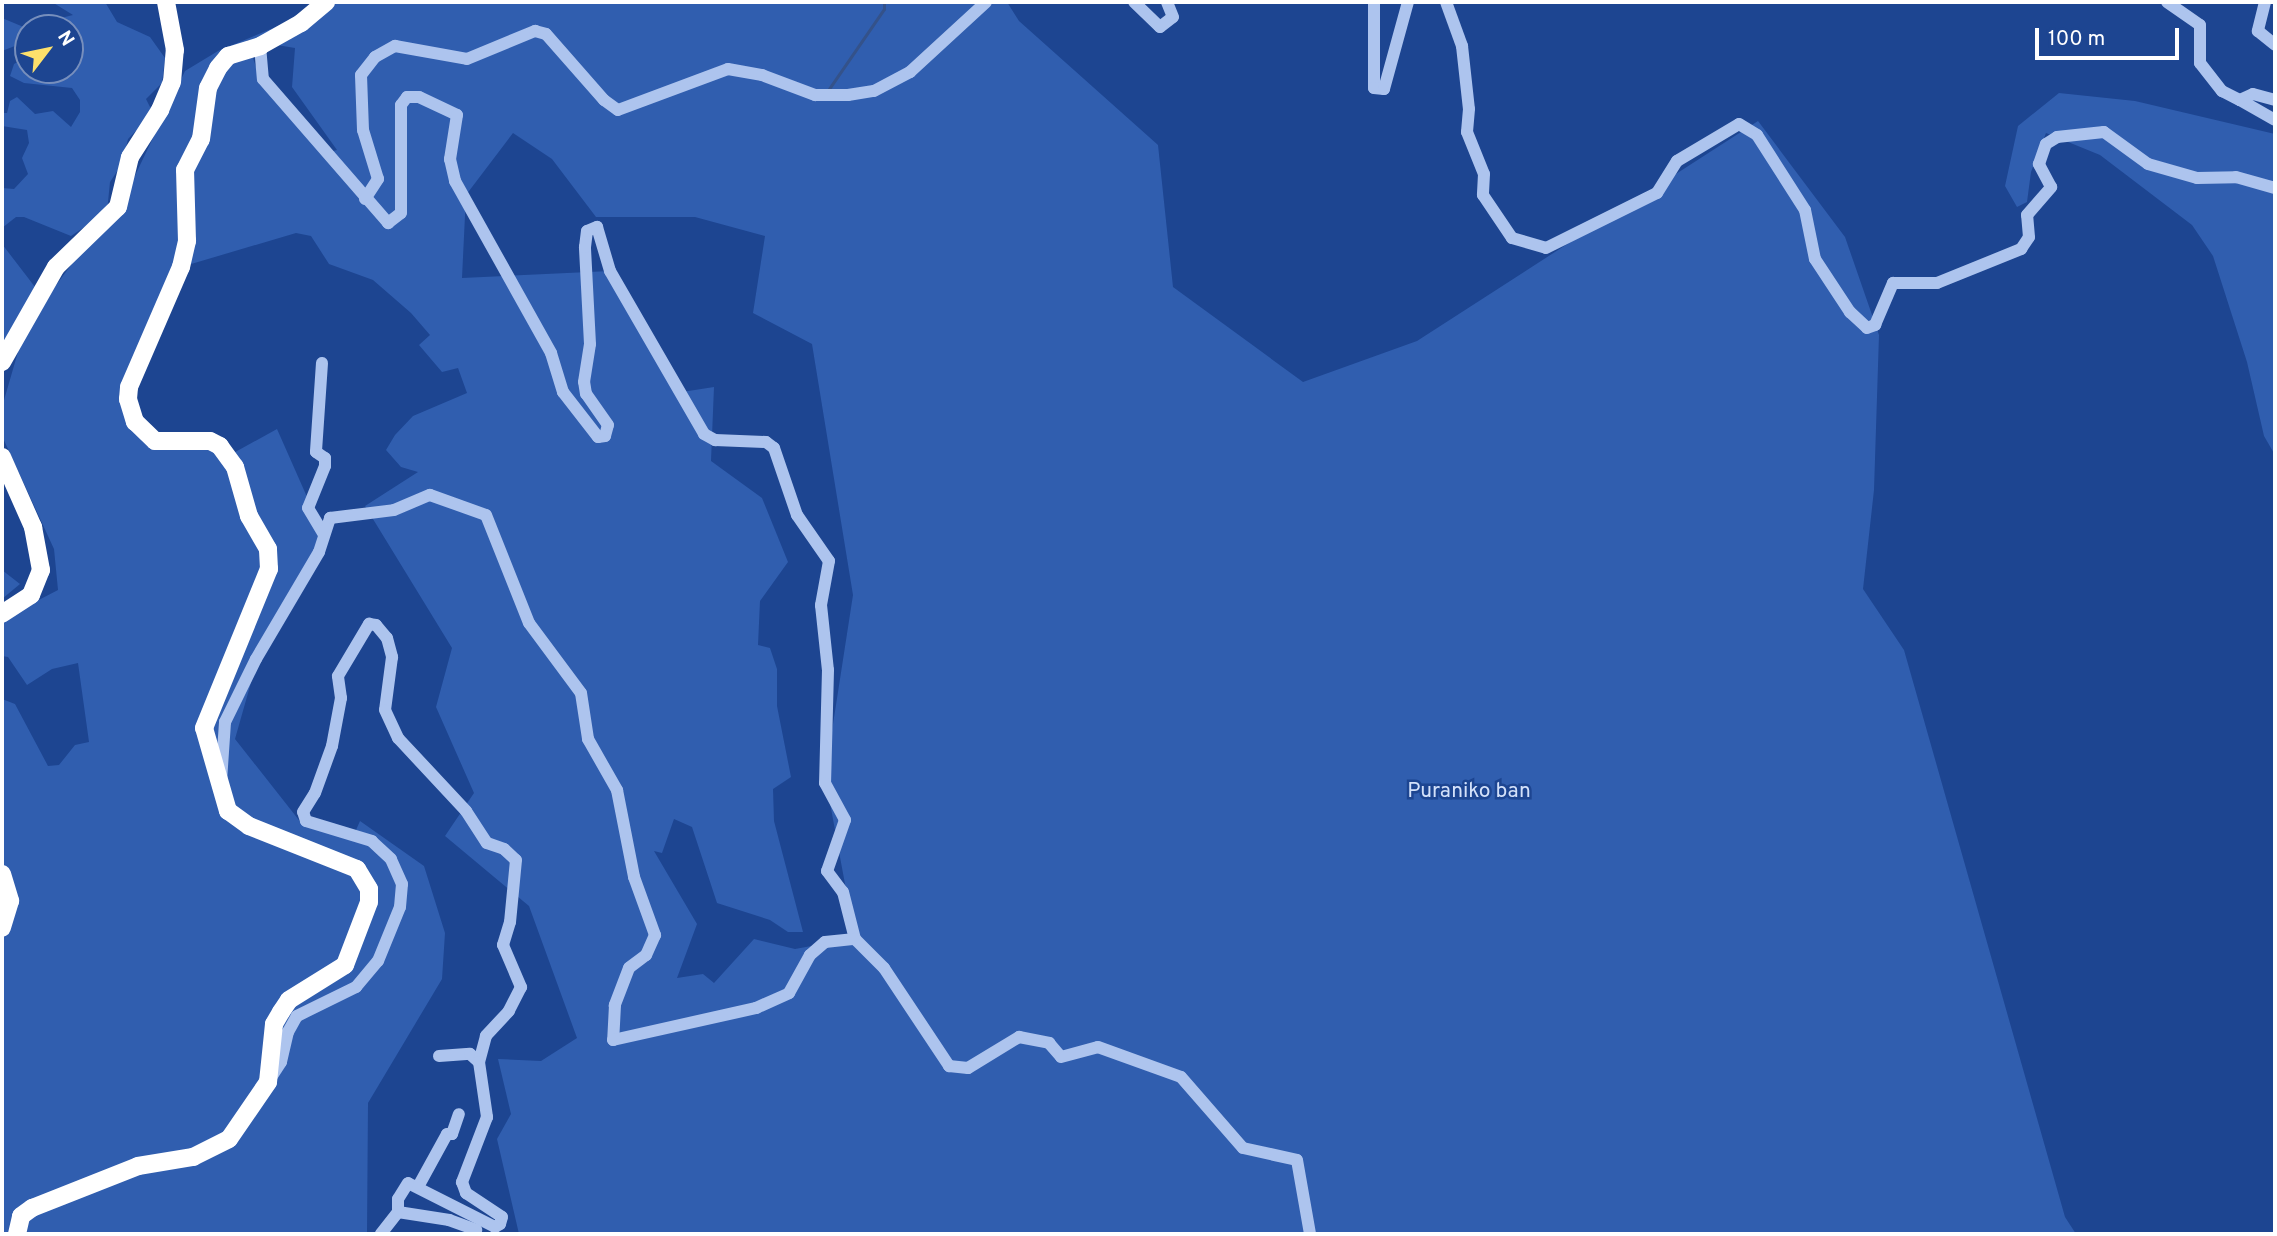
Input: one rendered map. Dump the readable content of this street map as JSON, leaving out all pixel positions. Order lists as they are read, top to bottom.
{
  "parks": ["Puraniko ban"],
  "scale_bar": "100 m",
  "north": "top right"
}
